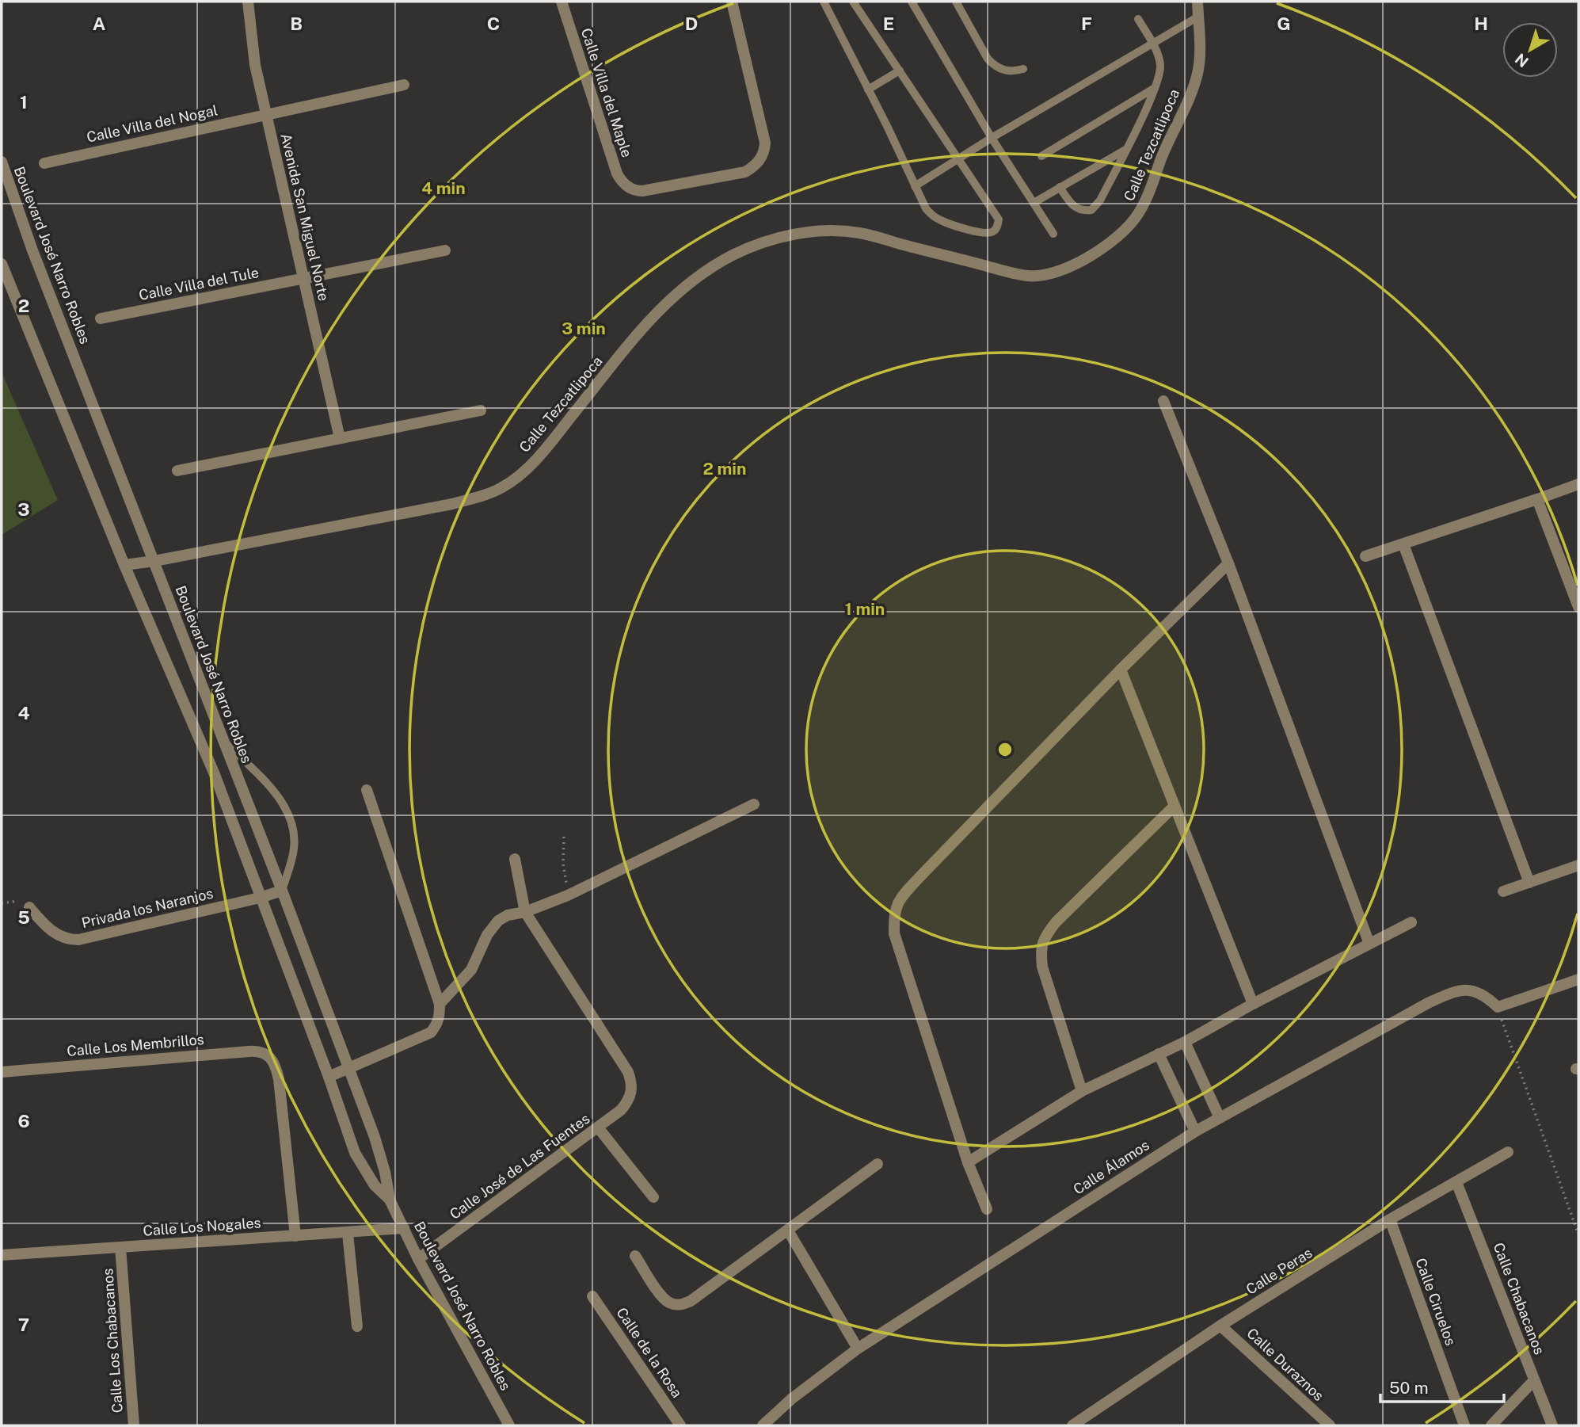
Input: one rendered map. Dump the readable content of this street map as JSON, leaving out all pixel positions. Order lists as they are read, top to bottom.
{
  "streets": {
    "street": [
      "Calle Villa del Maple",
      "Calle Villa del Nogal",
      "Calle Tezcatlipoca",
      "Avenida San Miguel Norte",
      "Boulevard José Narro Robles",
      "Calle Villa del Tule",
      "Privada los Naranjos",
      "Calle Los Membrillos",
      "Calle José de Las Fuentes",
      "Calle Álamos",
      "Calle Los Nogales",
      "Calle Peras",
      "Calle Chabacanos",
      "Calle Ciruelos",
      "Calle Los Chabacanos",
      "Calle de la Rosa",
      "Calle Duraznos"
    ]
  },
  "crossings": [
    ["Calle Villa del Nogal", "Avenida San Miguel Norte"],
    ["Calle Tezcatlipoca", "Boulevard José Narro Robles"],
    ["Avenida San Miguel Norte", "Calle Villa del Tule"],
    ["Boulevard José Narro Robles", "Privada los Naranjos"],
    ["Boulevard José Narro Robles", "Calle José de Las Fuentes"],
    ["Boulevard José Narro Robles", "Calle Los Nogales"],
    ["Calle Los Membrillos", "Calle Los Nogales"],
    ["Calle Los Nogales", "Calle Los Chabacanos"],
    ["Calle Peras", "Calle Chabacanos"],
    ["Calle Peras", "Calle Ciruelos"],
    ["Calle Peras", "Calle Duraznos"]
  ],
  "scale_bar": "50 m",
  "north": "bottom left",
  "grid": {
    "columns": [
      "A",
      "B",
      "C",
      "D",
      "E",
      "F",
      "G",
      "H"
    ],
    "rows": [
      "1",
      "2",
      "3",
      "4",
      "5",
      "6",
      "7"
    ]
  },
  "rings": [
    "4 min",
    "3 min",
    "2 min",
    "1 min"
  ]
}
